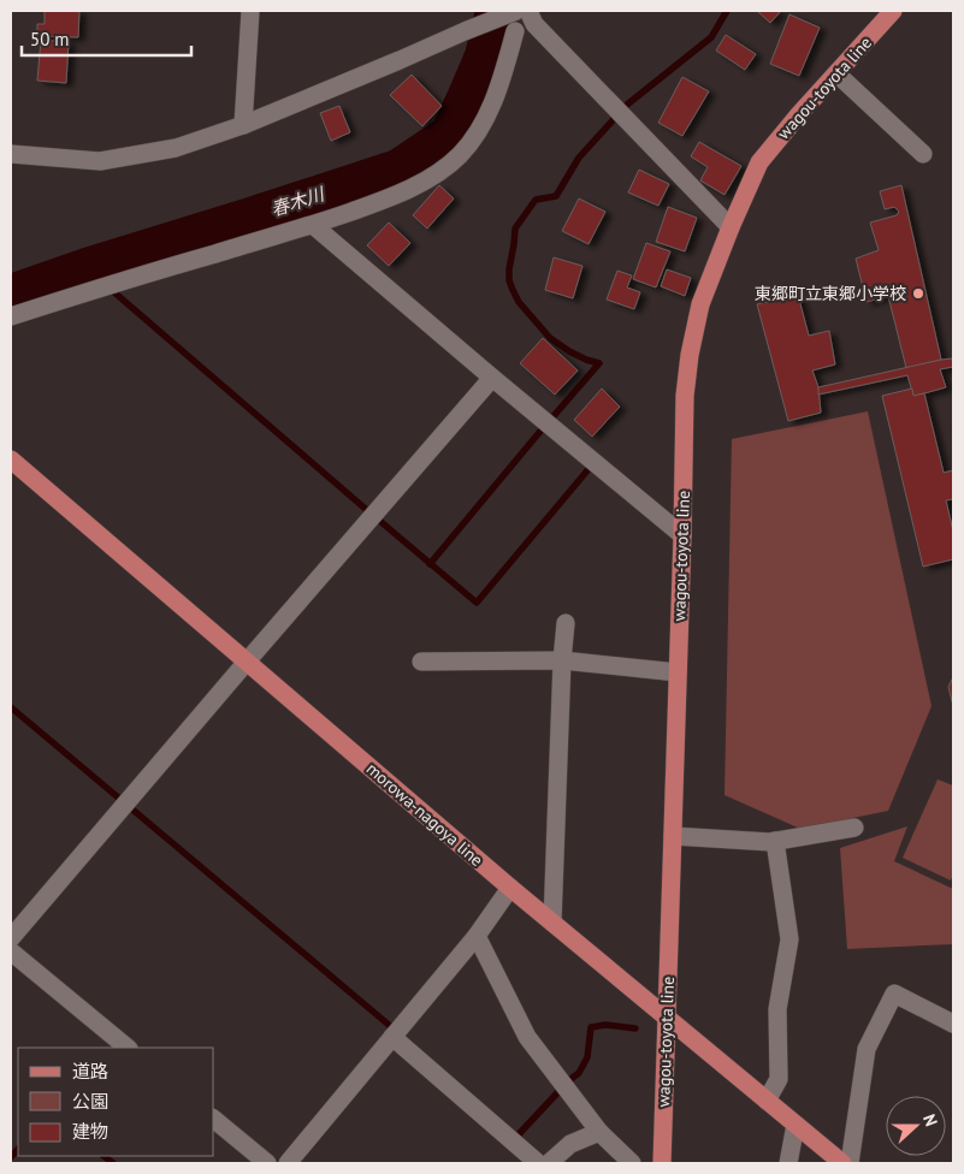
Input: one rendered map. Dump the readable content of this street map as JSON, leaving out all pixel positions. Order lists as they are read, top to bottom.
{
  "streets": {
    "main road": ["wagou-toyota line", "morowa-nagoya line"]
  },
  "crossings": [
    ["wagou-toyota line", "morowa-nagoya line"]
  ],
  "water": ["春木川"],
  "places": ["東郷町立東郷小学校"],
  "legend": ["道路", "公園", "建物"],
  "scale_bar": "50 m",
  "north": "right"
}
